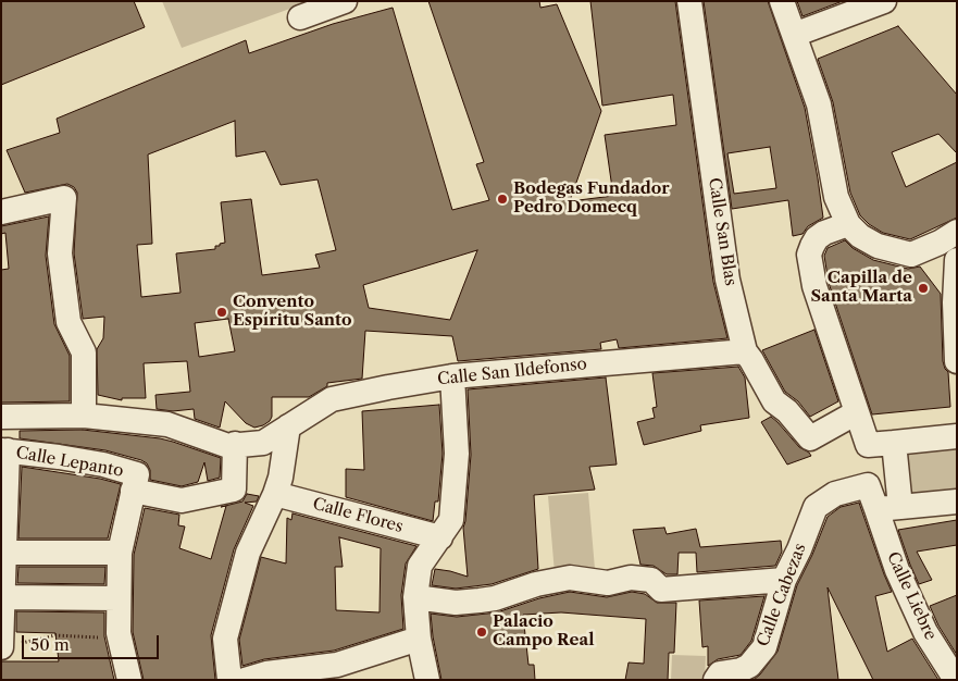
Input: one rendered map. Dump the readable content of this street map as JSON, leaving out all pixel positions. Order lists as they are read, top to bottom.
{
  "streets": {
    "street": [
      "Calle San Blas",
      "Calle San Ildefonso",
      "Calle Lepanto",
      "Calle Flores",
      "Calle Cabezas",
      "Calle Liebre"
    ]
  },
  "crossings": [
    ["Calle San Blas", "Calle San Ildefonso"],
    ["Calle San Ildefonso", "Calle Lepanto"],
    ["Calle Cabezas", "Calle Liebre"]
  ],
  "places": [
    "Bodegas Fundador Pedro Domecq",
    "Capilla de Santa Marta",
    "Convento Espíritu Santo",
    "Palacio Campo Real"
  ],
  "scale_bar": "50 m"
}
